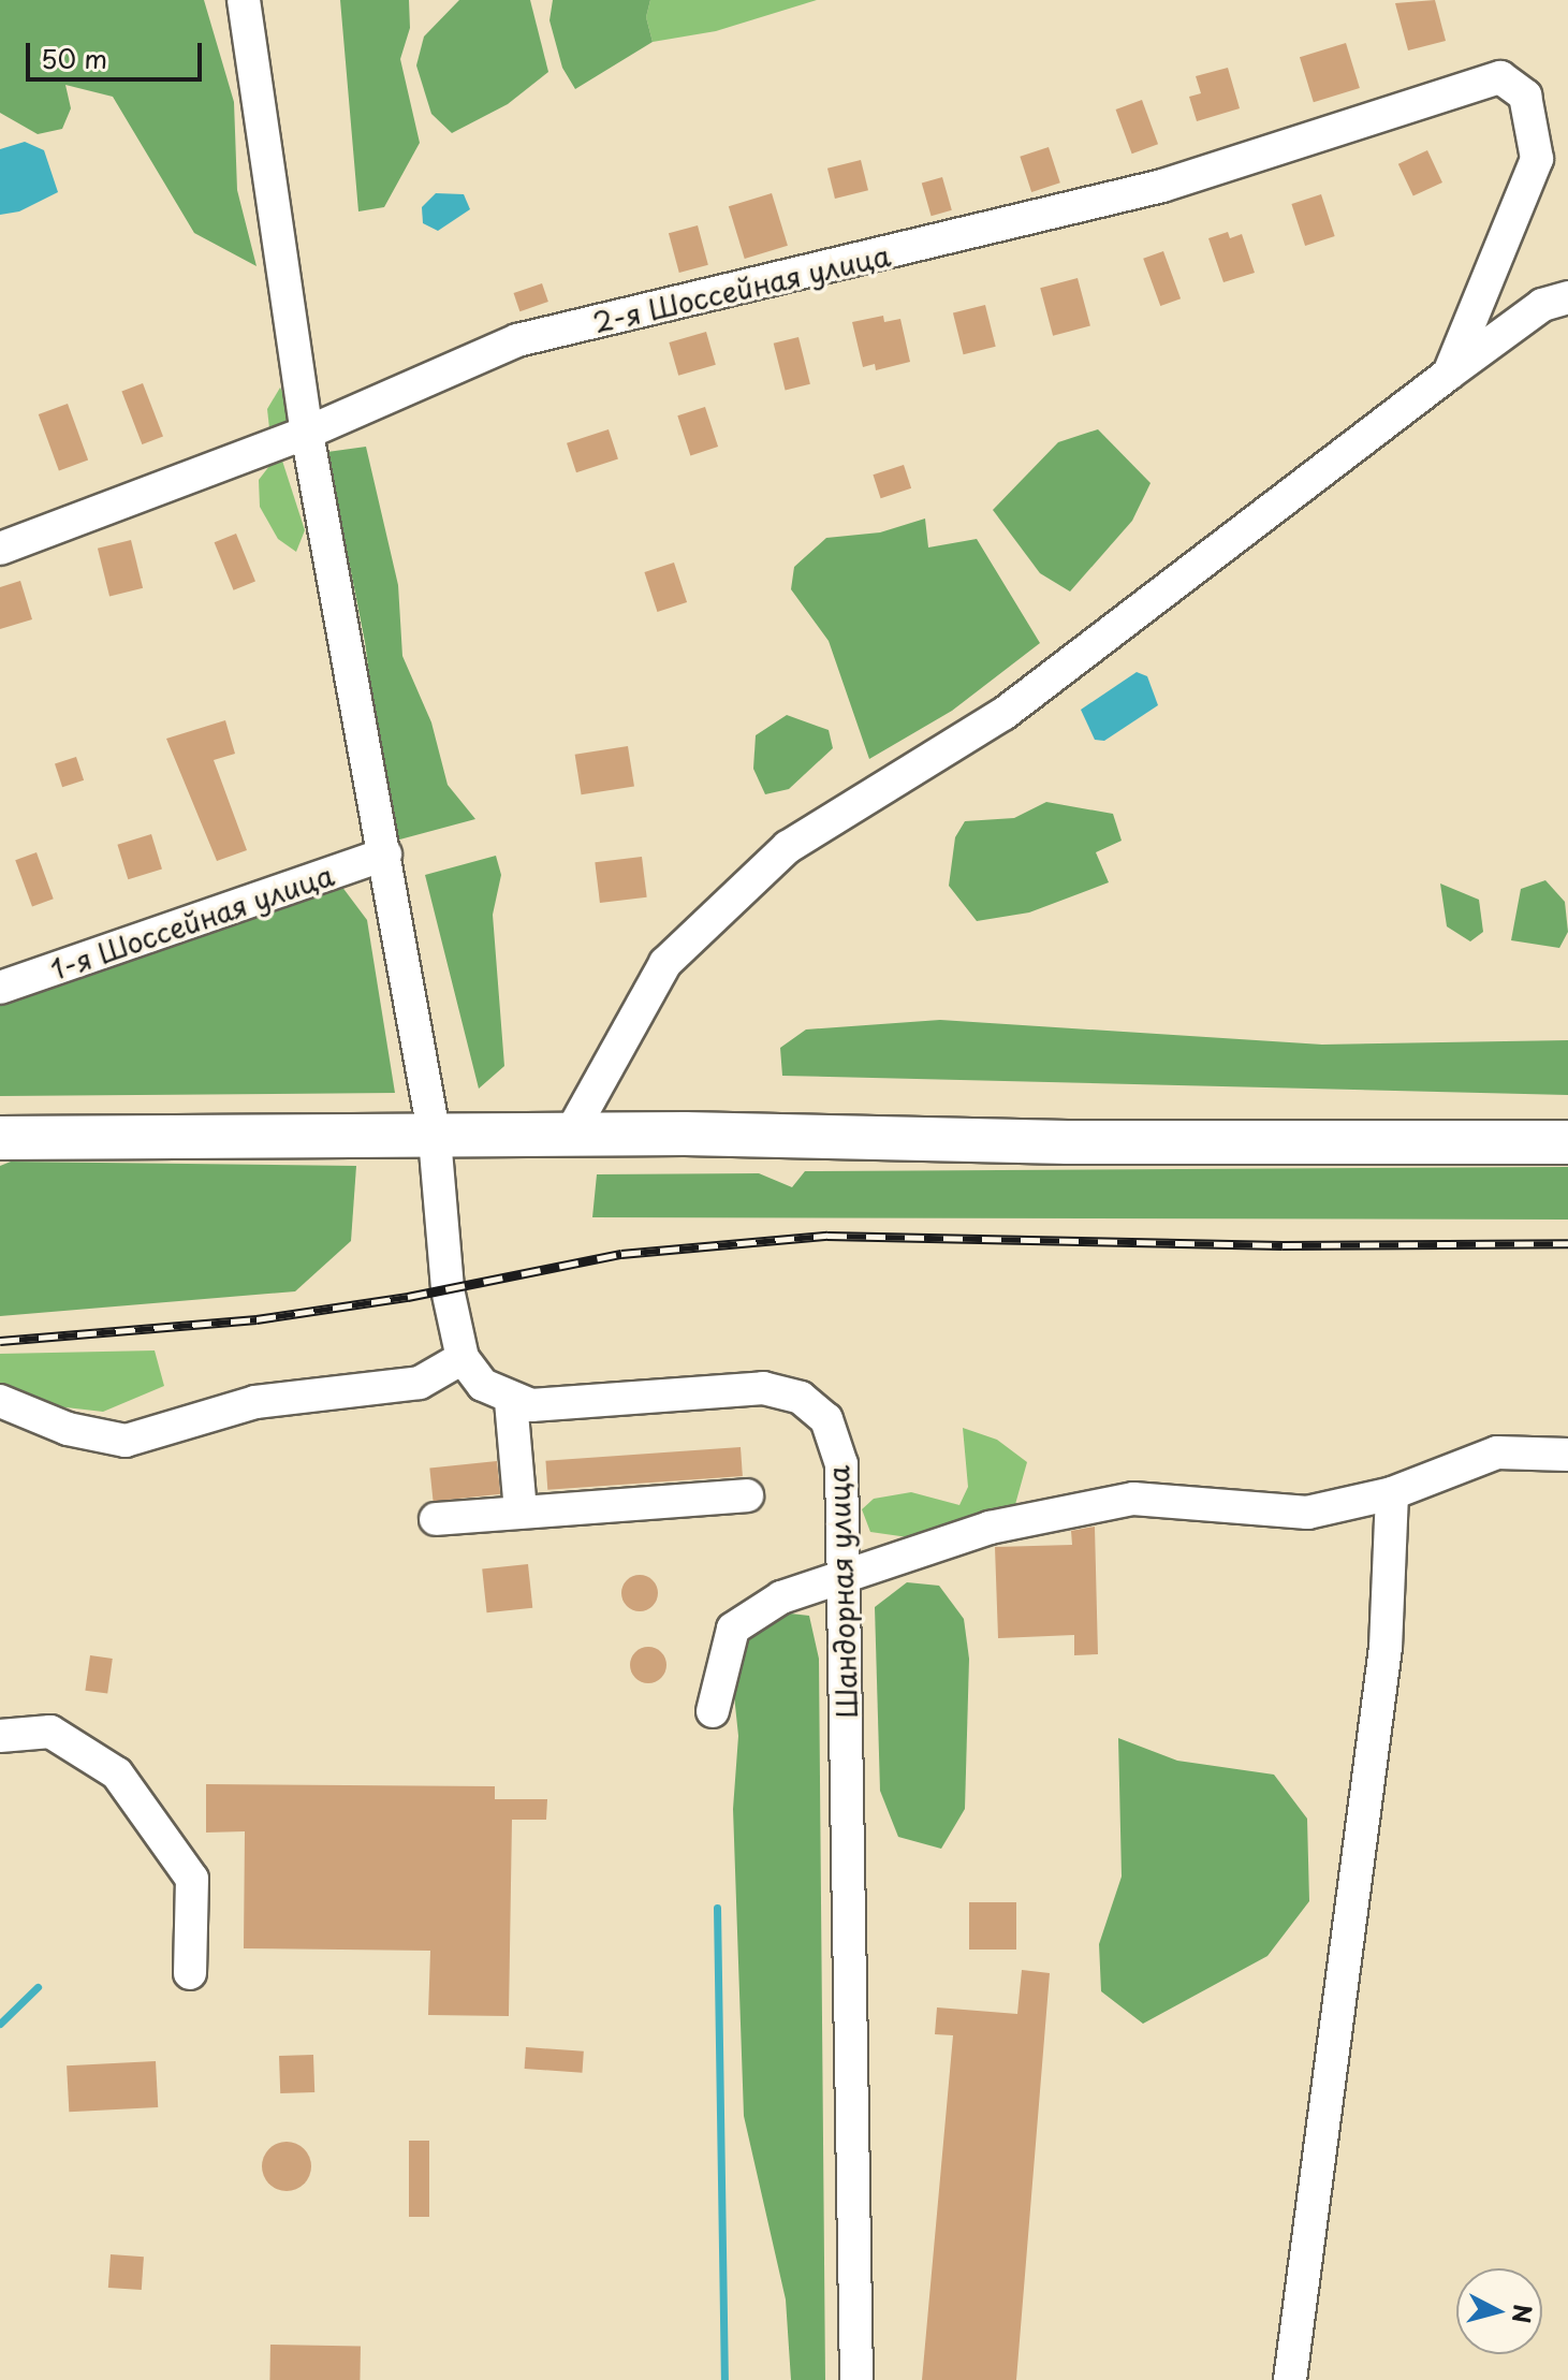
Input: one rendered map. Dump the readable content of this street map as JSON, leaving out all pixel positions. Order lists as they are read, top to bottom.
{
  "streets": {
    "street": ["2-я Шоссейная улица", "1-я Шоссейная улица", "Шандорная улица"]
  },
  "scale_bar": "50 m",
  "north": "right"
}
